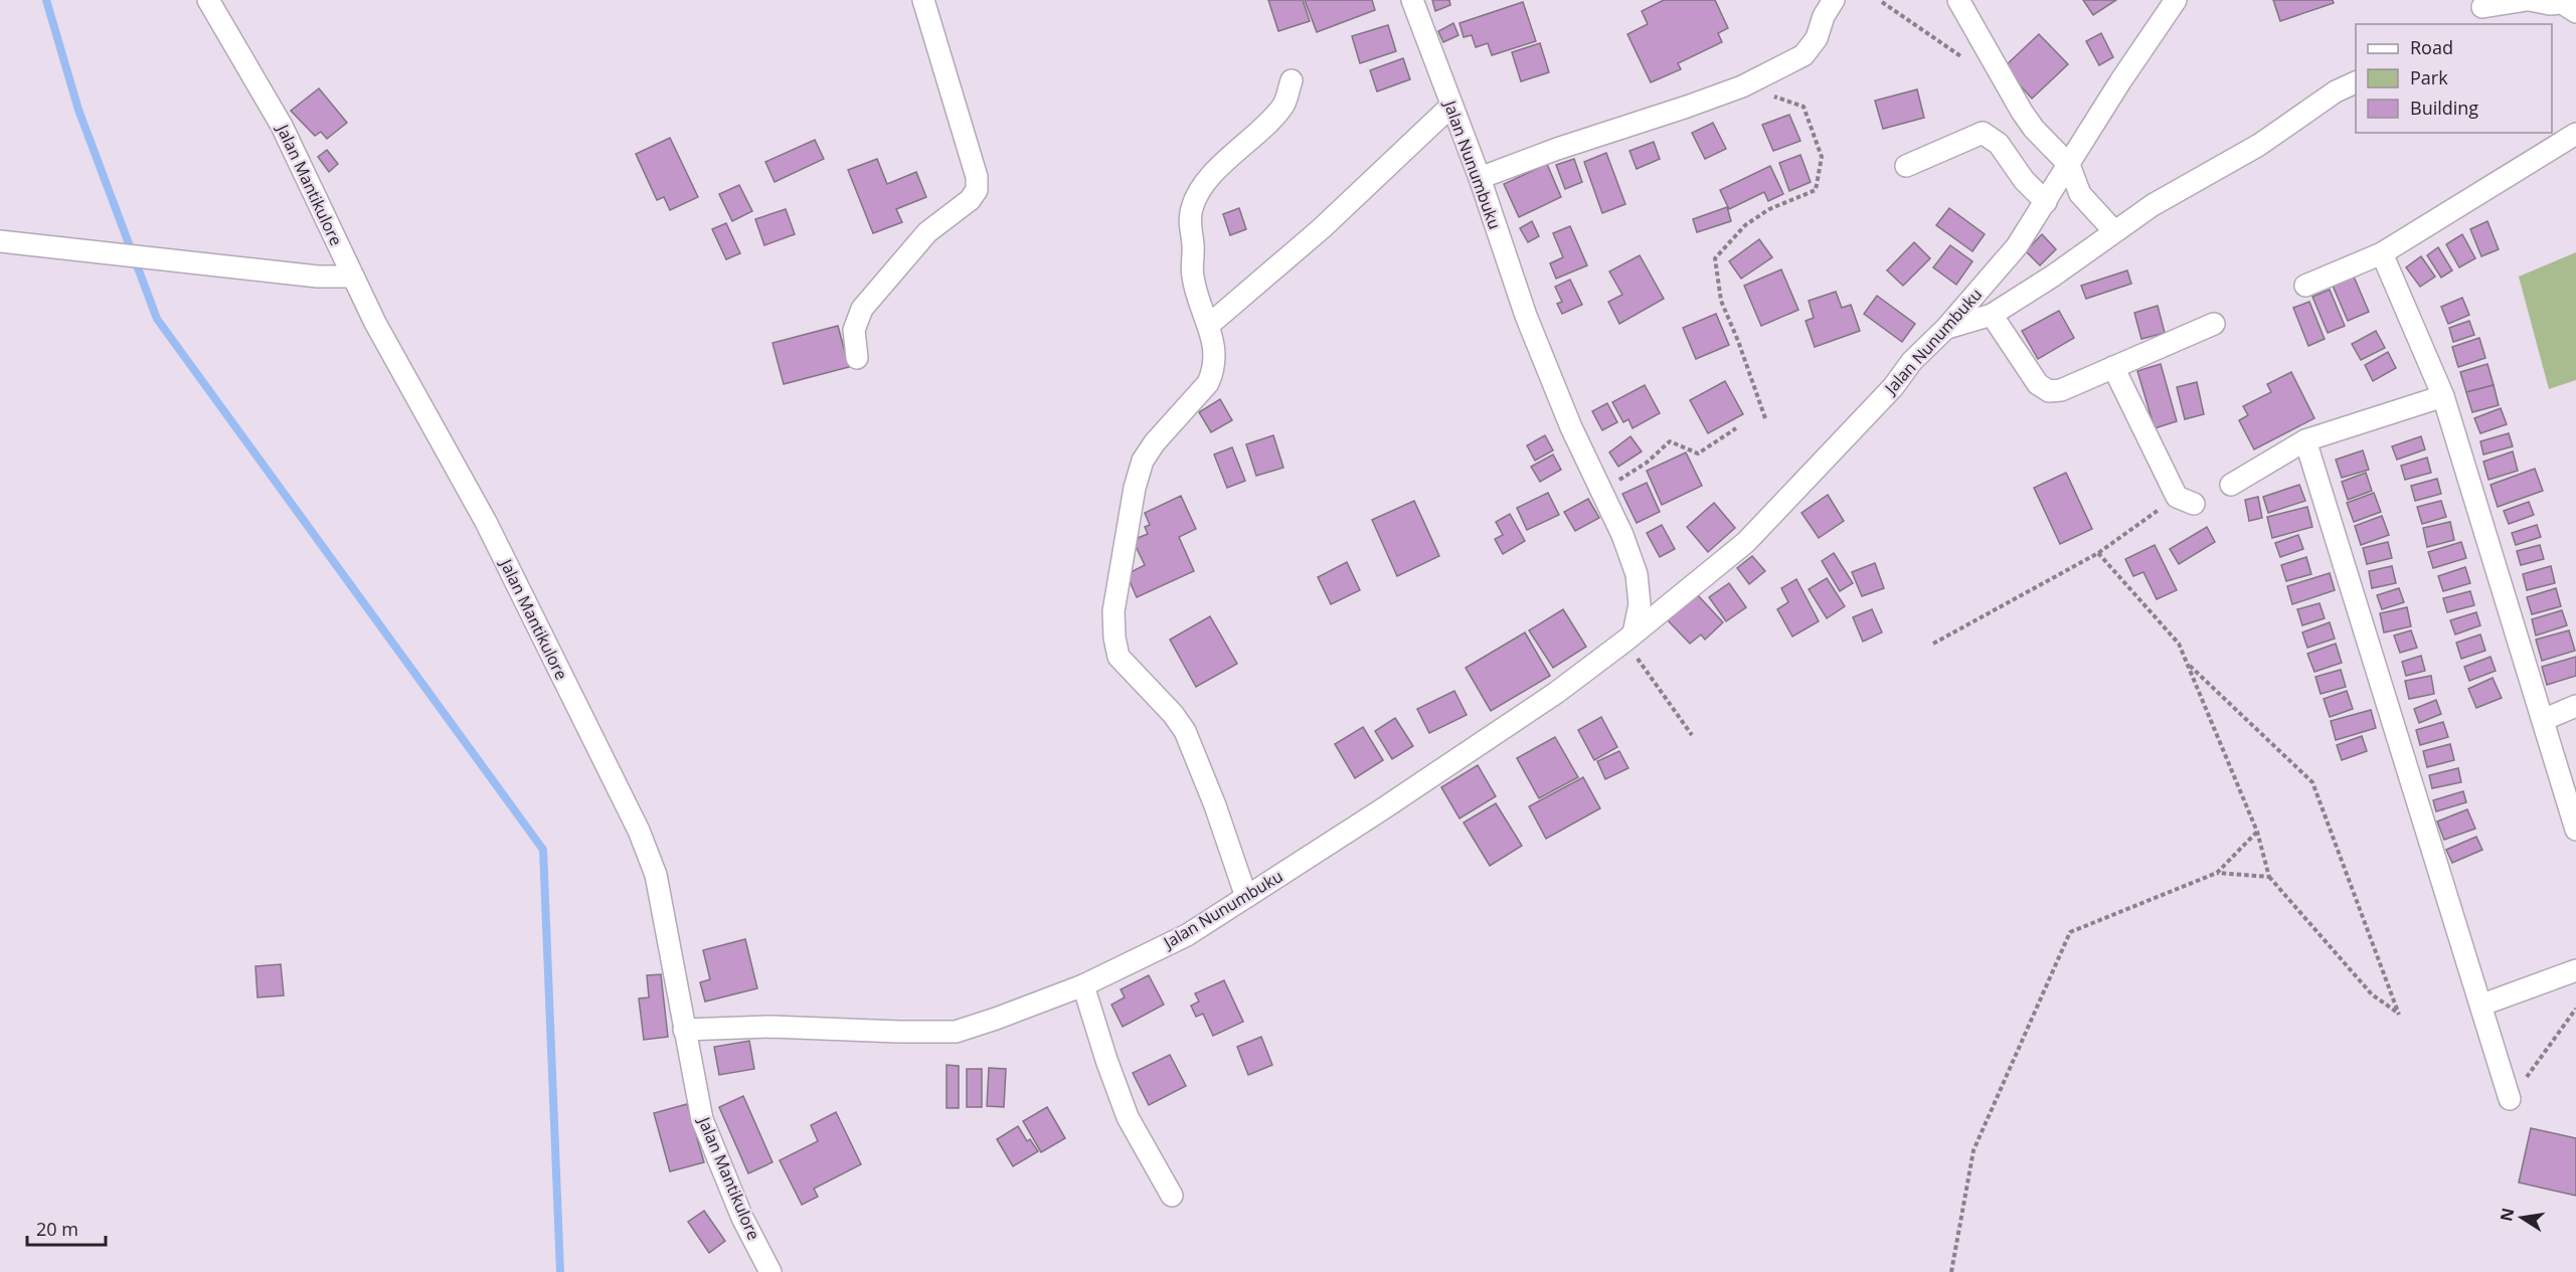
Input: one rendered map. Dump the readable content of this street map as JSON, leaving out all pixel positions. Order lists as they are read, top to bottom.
{
  "streets": {
    "street": ["Jalan Nunumbuku", "Jalan Mantikulore"]
  },
  "crossings": [
    ["Jalan Nunumbuku", "Jalan Mantikulore"]
  ],
  "legend": ["Road", "Park", "Building"],
  "scale_bar": "20 m",
  "north": "left"
}
